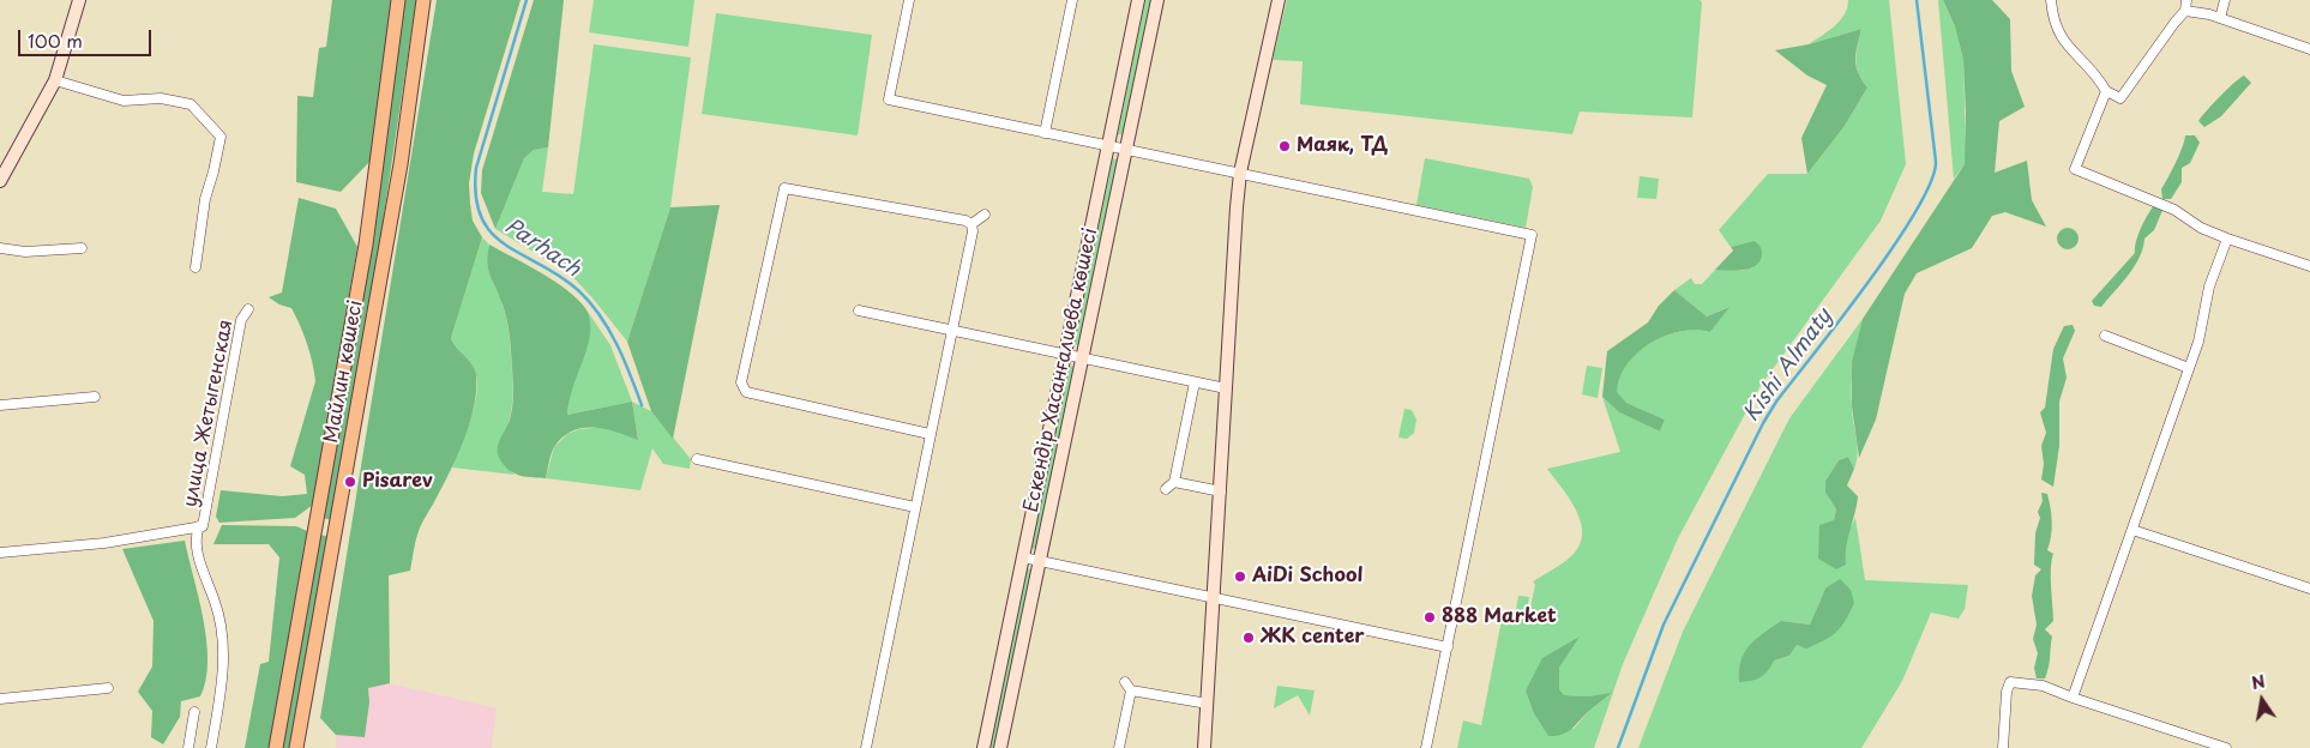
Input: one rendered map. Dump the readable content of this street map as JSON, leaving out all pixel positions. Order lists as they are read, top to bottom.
{
  "streets": {
    "main road": ["Майлин көшесі"],
    "street": ["Ескендір Хасанғалиева көшесі", "улица Жетыгенская"]
  },
  "water": ["Parhach", "Kіshі Almaty"],
  "places": [
    "Маяк, ТД",
    "Pisarev",
    "AiDi School",
    "888 Market",
    "ЖК center"
  ],
  "scale_bar": "100 m",
  "north": "top"
}
